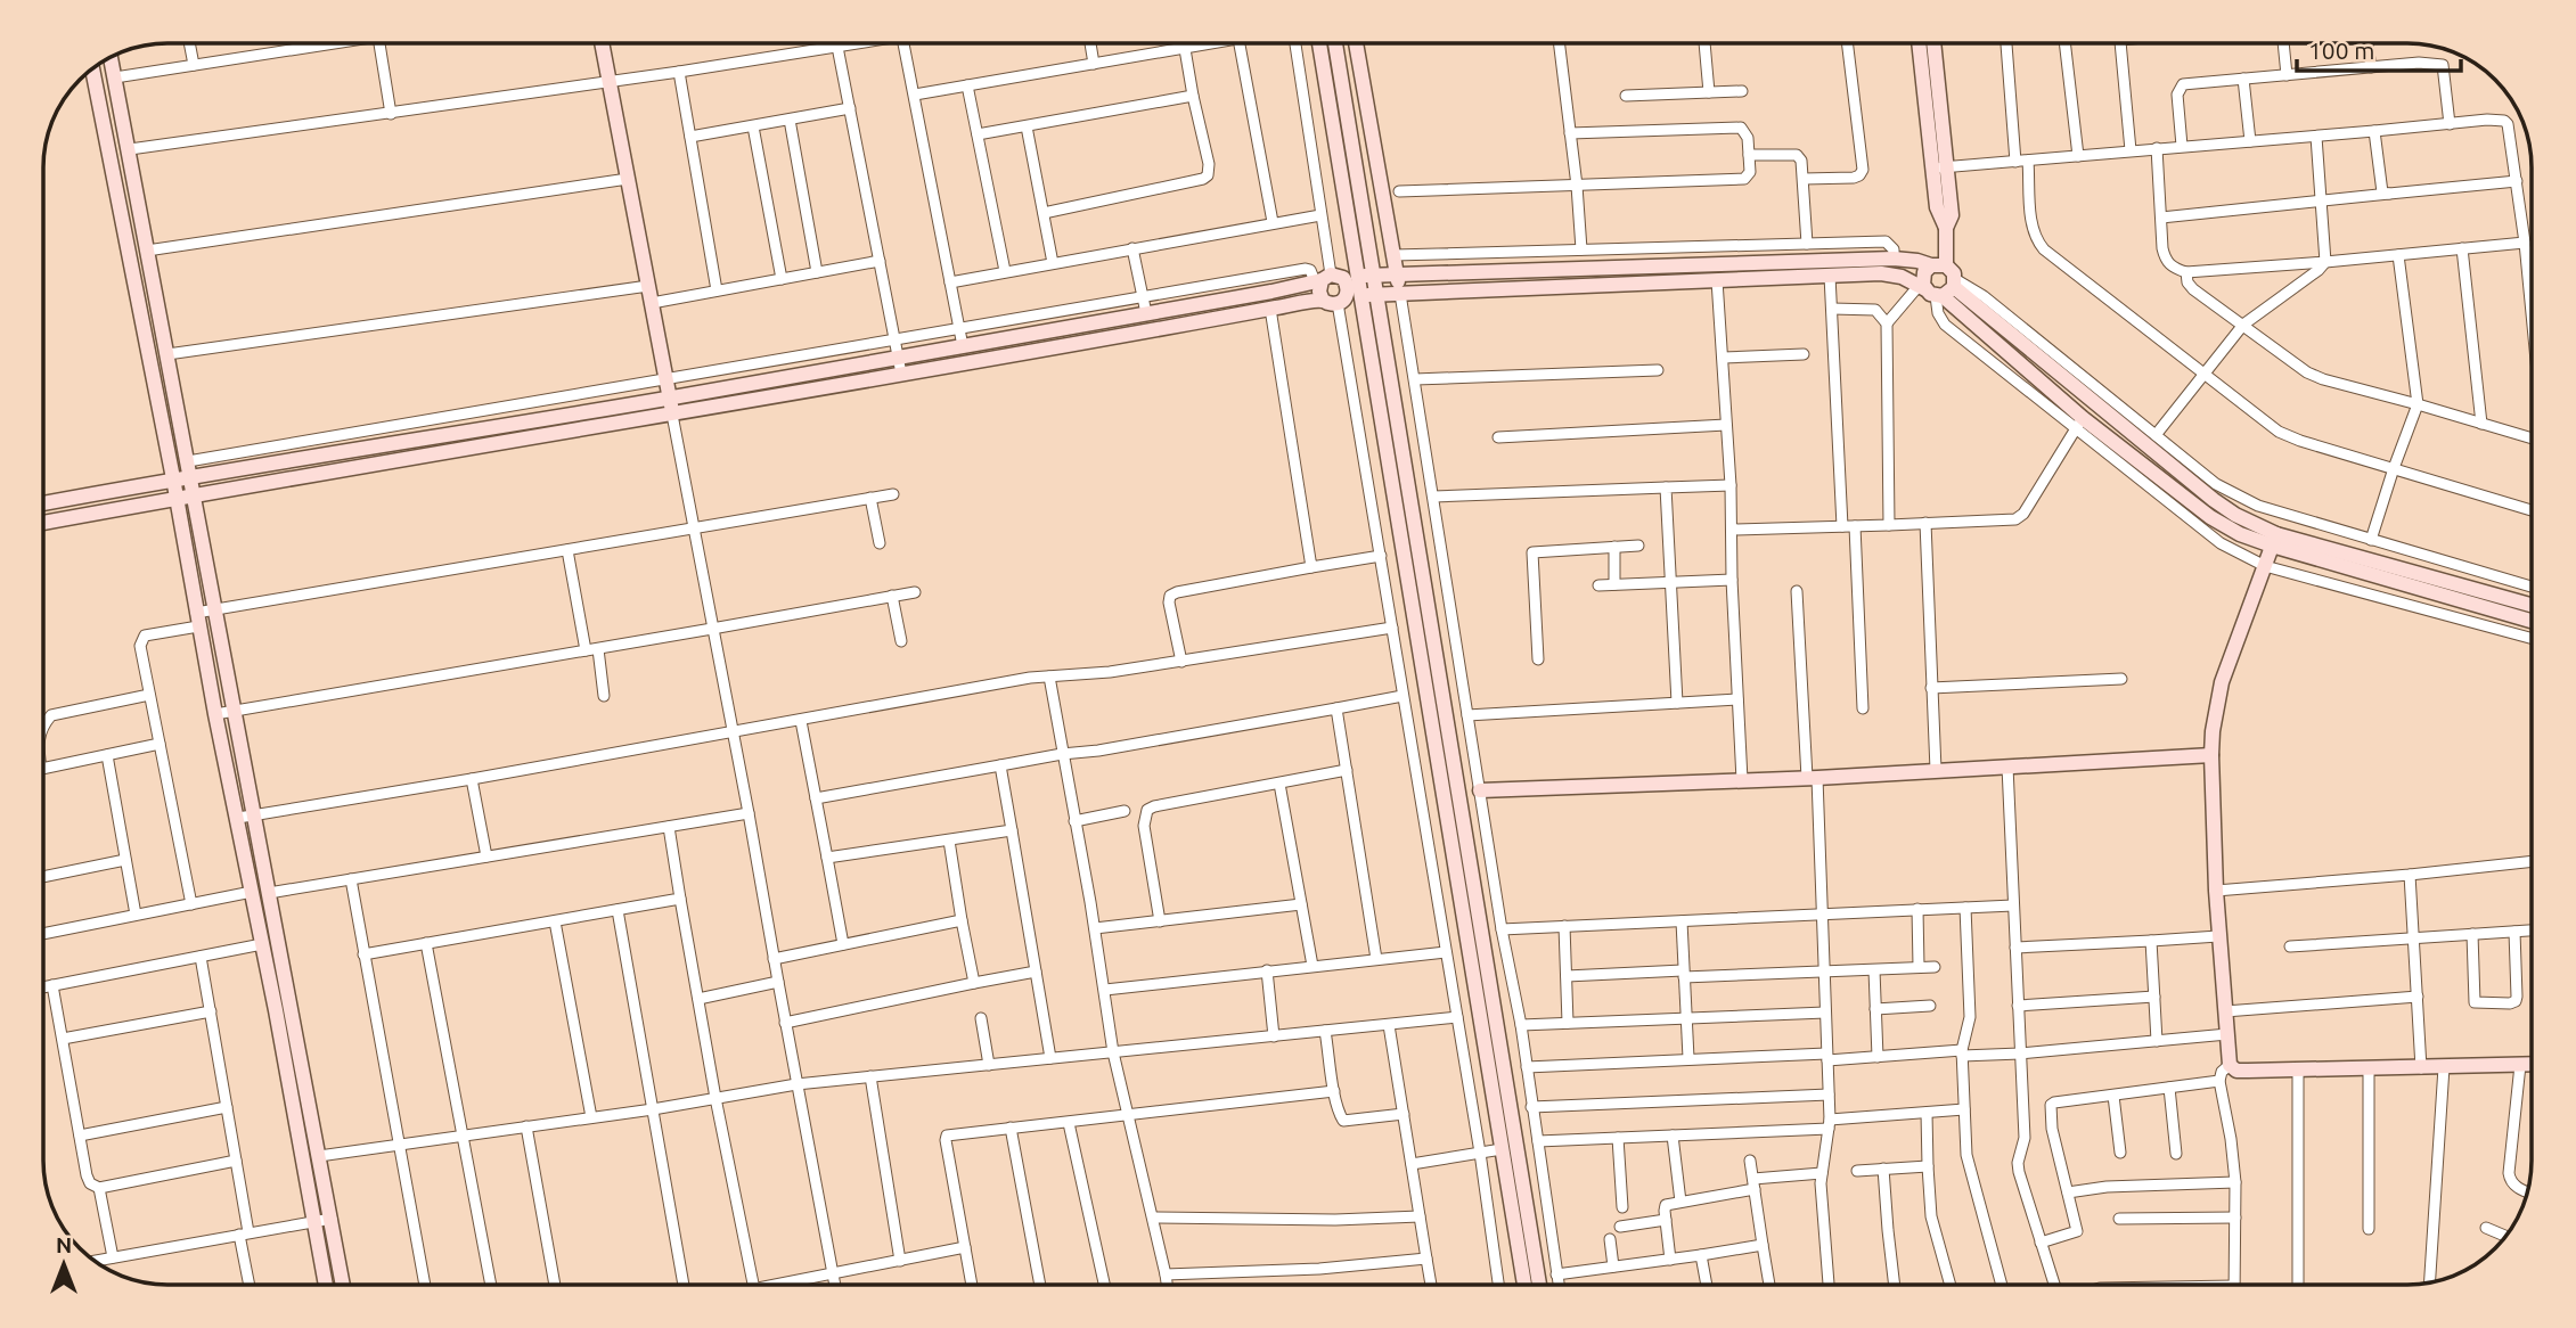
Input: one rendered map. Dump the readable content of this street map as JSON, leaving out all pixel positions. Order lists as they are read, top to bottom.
{
  "scale_bar": "100 m",
  "north": "top"
}
